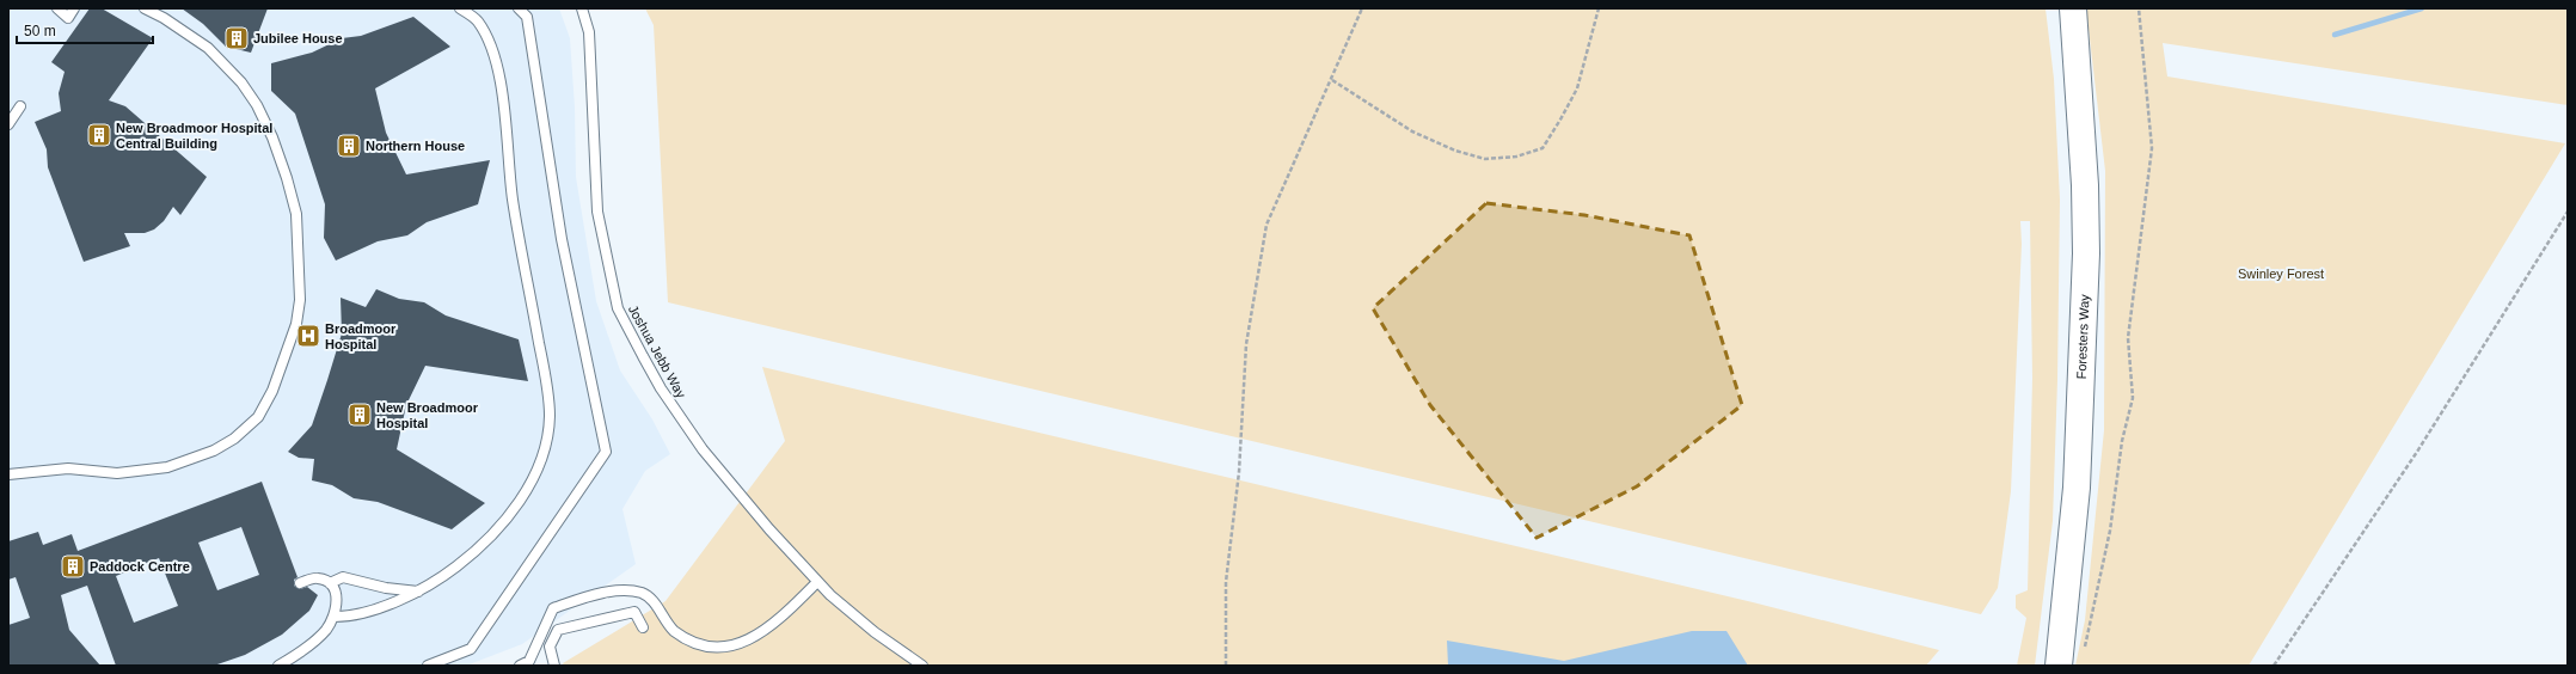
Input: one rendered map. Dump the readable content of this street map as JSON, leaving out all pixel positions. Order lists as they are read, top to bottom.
{
  "streets": {
    "main road": ["Foresters Way"],
    "lane": ["Joshua Jebb Way"]
  },
  "parks": ["Swinley Forest"],
  "places": {
    "building": [
      "Jubilee House",
      "New Broadmoor Hospital Central Building",
      "Northern House",
      "New Broadmoor Hospital",
      "Paddock Centre"
    ],
    "hospital": ["Broadmoor Hospital"]
  },
  "scale_bar": "50 m"
}
